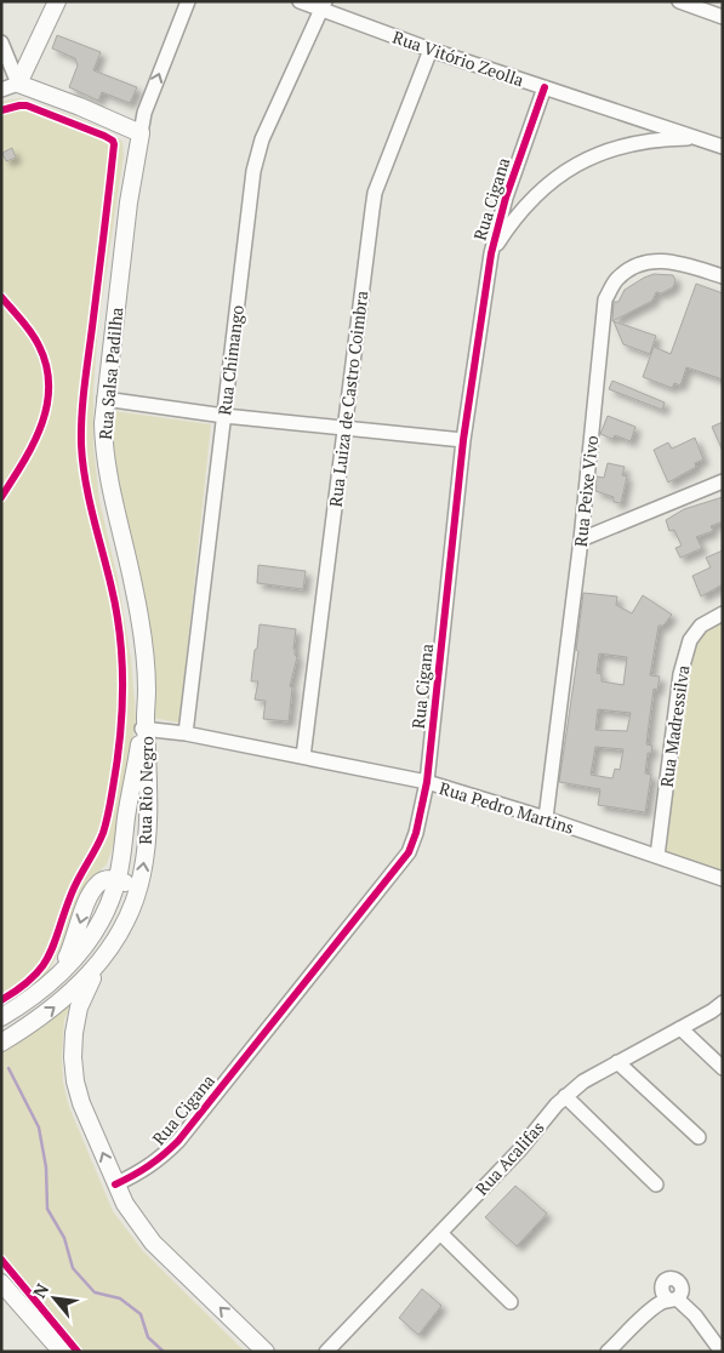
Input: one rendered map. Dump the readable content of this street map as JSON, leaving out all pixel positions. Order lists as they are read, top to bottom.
{
  "streets": {
    "main road": ["Rua Salsa Padilha", "Rua Rio Negro"],
    "street": [
      "Rua Vitório Zeolla",
      "Rua Cigana",
      "Rua Chimango",
      "Rua Luiza de Castro Coimbra",
      "Rua Peixe Vivo",
      "Rua Madressilva",
      "Rua Pedro Martins",
      "Rua Acalifas"
    ]
  },
  "crossings": [
    ["Rua Vitório Zeolla", "Rua Cigana"],
    ["Rua Vitório Zeolla", "Rua Chimango"],
    ["Rua Vitório Zeolla", "Rua Luiza de Castro Coimbra"],
    ["Rua Cigana", "Rua Pedro Martins"],
    ["Rua Chimango", "Rua Pedro Martins"],
    ["Rua Salsa Padilha", "Rua Rio Negro"],
    ["Rua Salsa Padilha", "Rua Pedro Martins"],
    ["Rua Luiza de Castro Coimbra", "Rua Pedro Martins"],
    ["Rua Peixe Vivo", "Rua Pedro Martins"],
    ["Rua Madressilva", "Rua Pedro Martins"],
    ["Rua Rio Negro", "Rua Pedro Martins"]
  ],
  "north": "top left"
}
